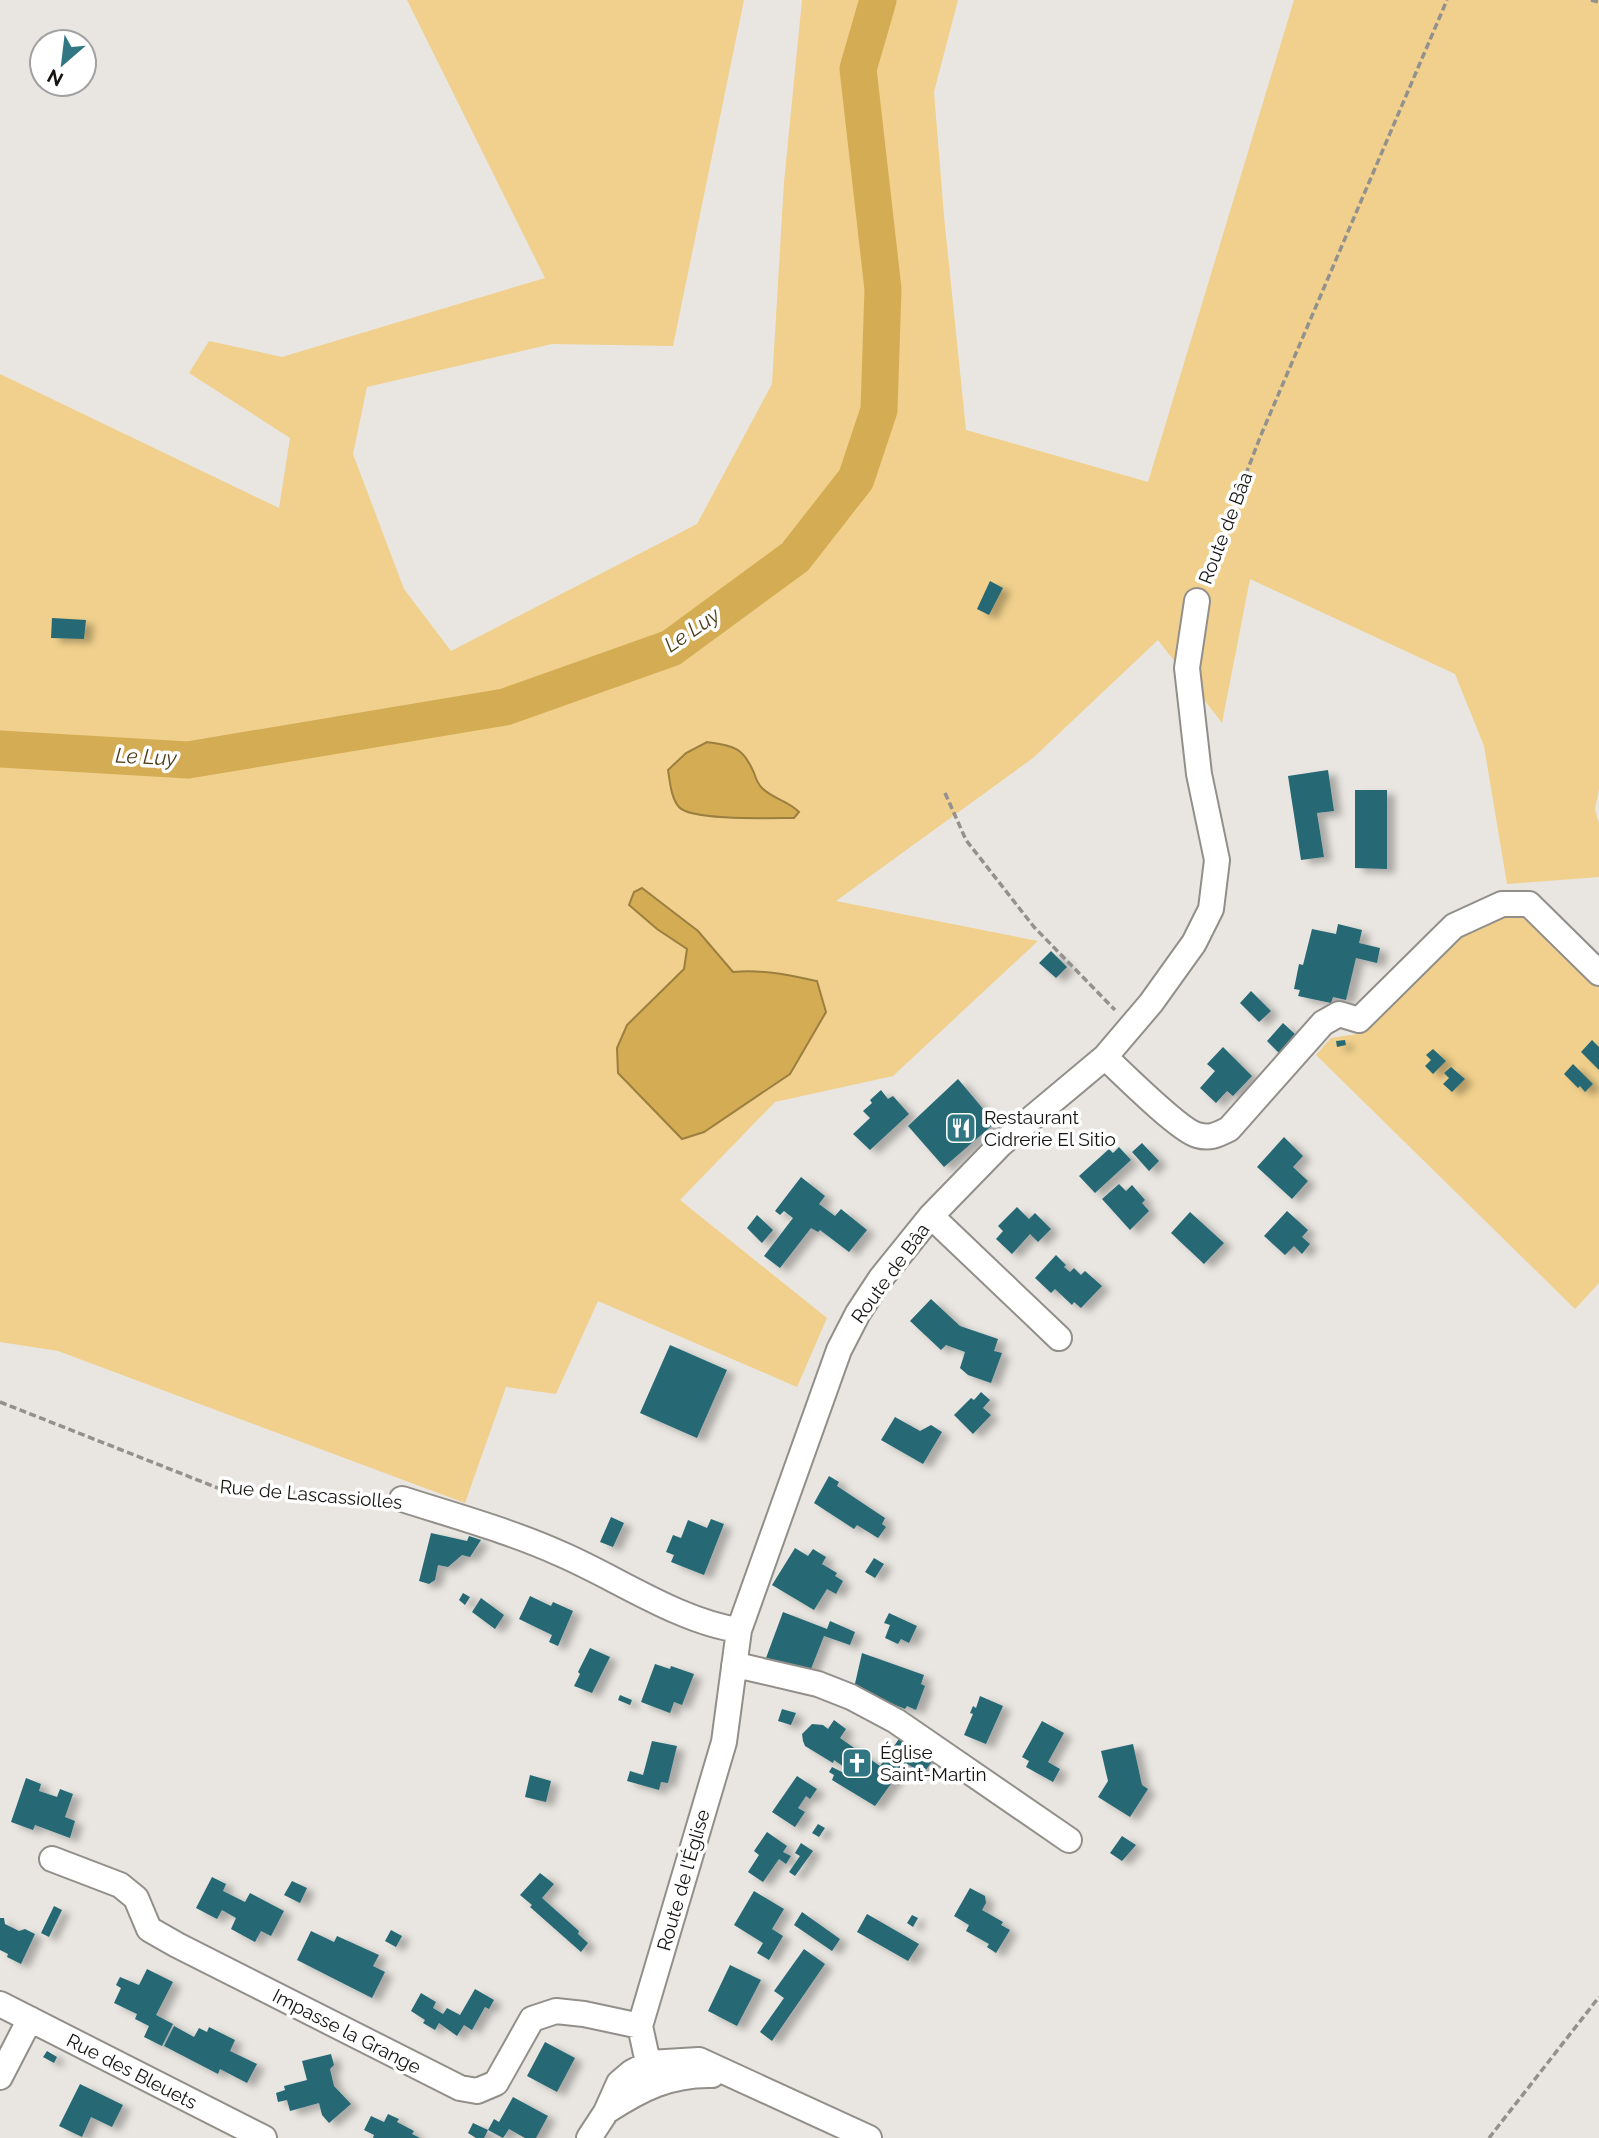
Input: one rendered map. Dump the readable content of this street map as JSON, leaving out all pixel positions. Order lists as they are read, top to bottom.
{
  "streets": {
    "street": [
      "Route de Bâa",
      "Rue de Lascassiolles",
      "Route de l'Église",
      "Impasse la Grange",
      "Rue des Bleuets"
    ]
  },
  "crossings": [
    ["Route de Bâa", "Rue de Lascassiolles"],
    ["Route de Bâa", "Route de l'Église"],
    ["Rue de Lascassiolles", "Route de l'Église"],
    ["Route de l'Église", "Impasse la Grange"]
  ],
  "water": ["Le Luy"],
  "places": {
    "restaurant": ["Restaurant Cidrerie El Sitio"],
    "church": ["Église Saint-Martin"]
  },
  "north": "bottom left"
}
